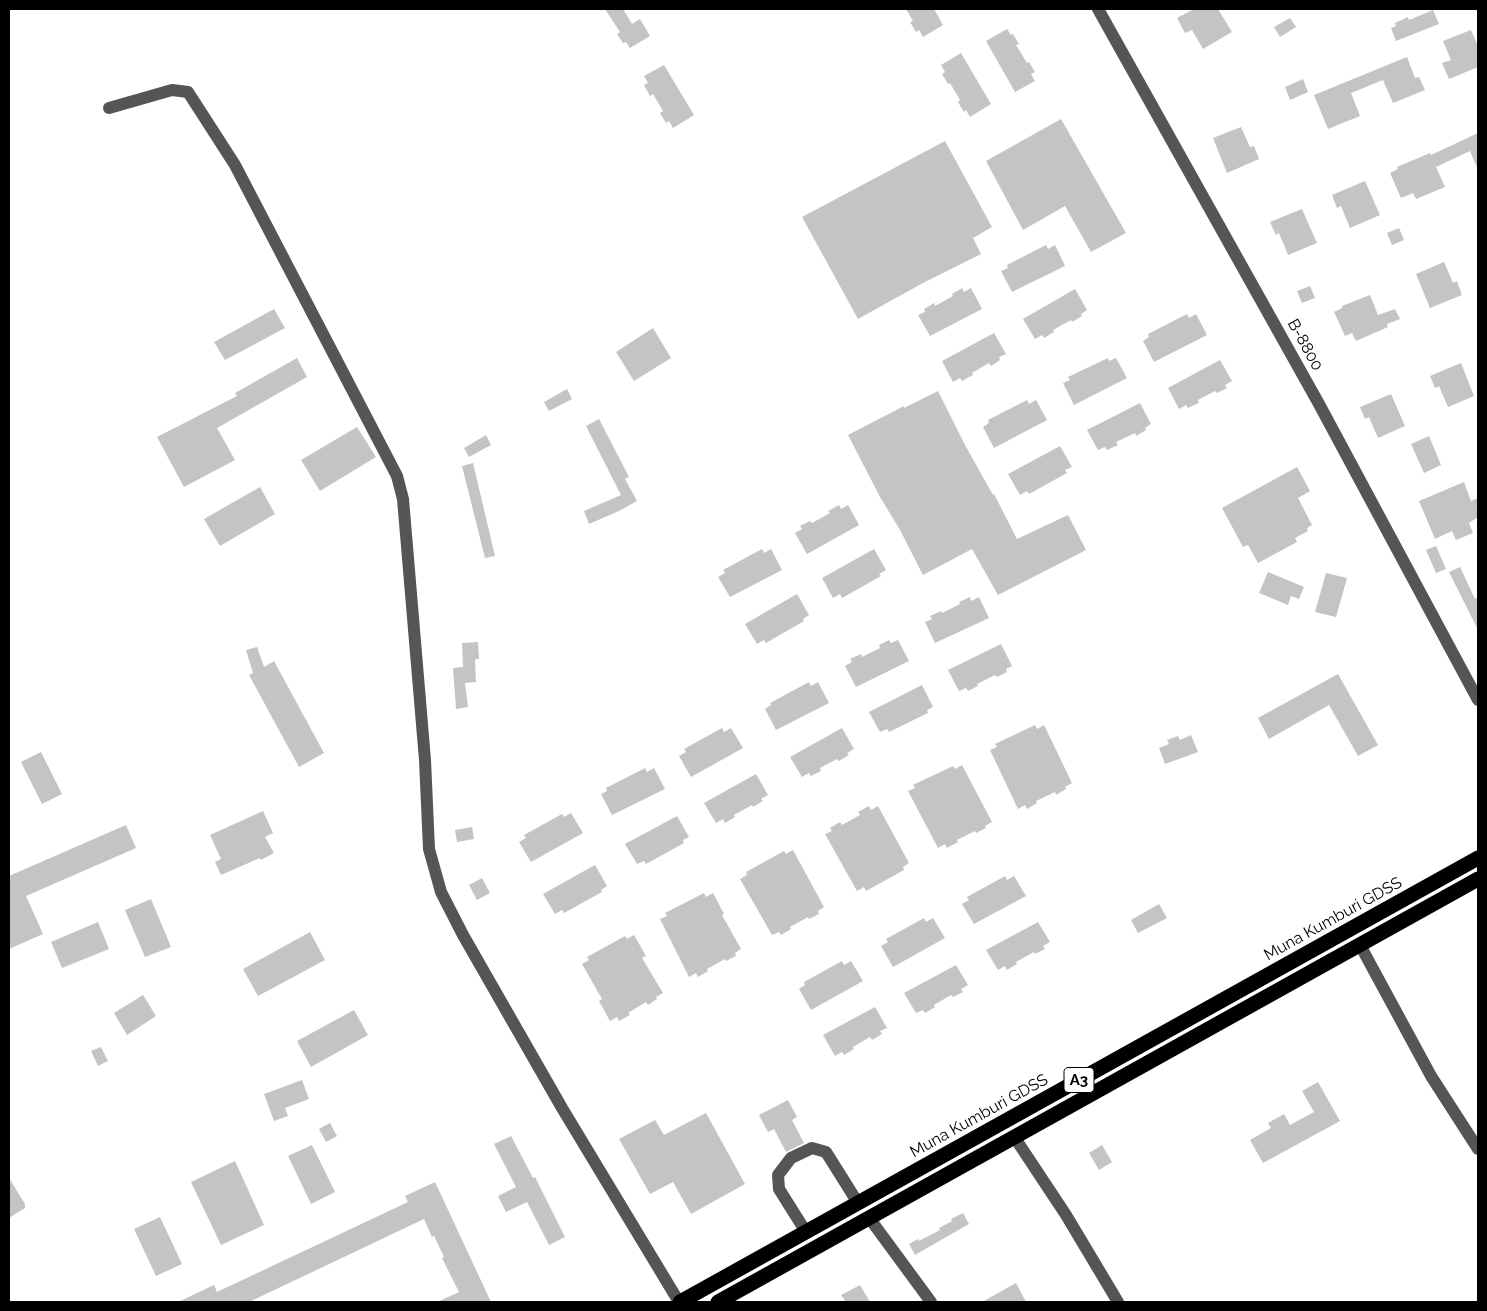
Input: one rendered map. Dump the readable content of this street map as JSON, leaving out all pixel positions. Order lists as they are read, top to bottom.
{
  "streets": {
    "highway": ["Muna Kumburi GDSS", "A3"],
    "street": ["B-8800"]
  }
}
